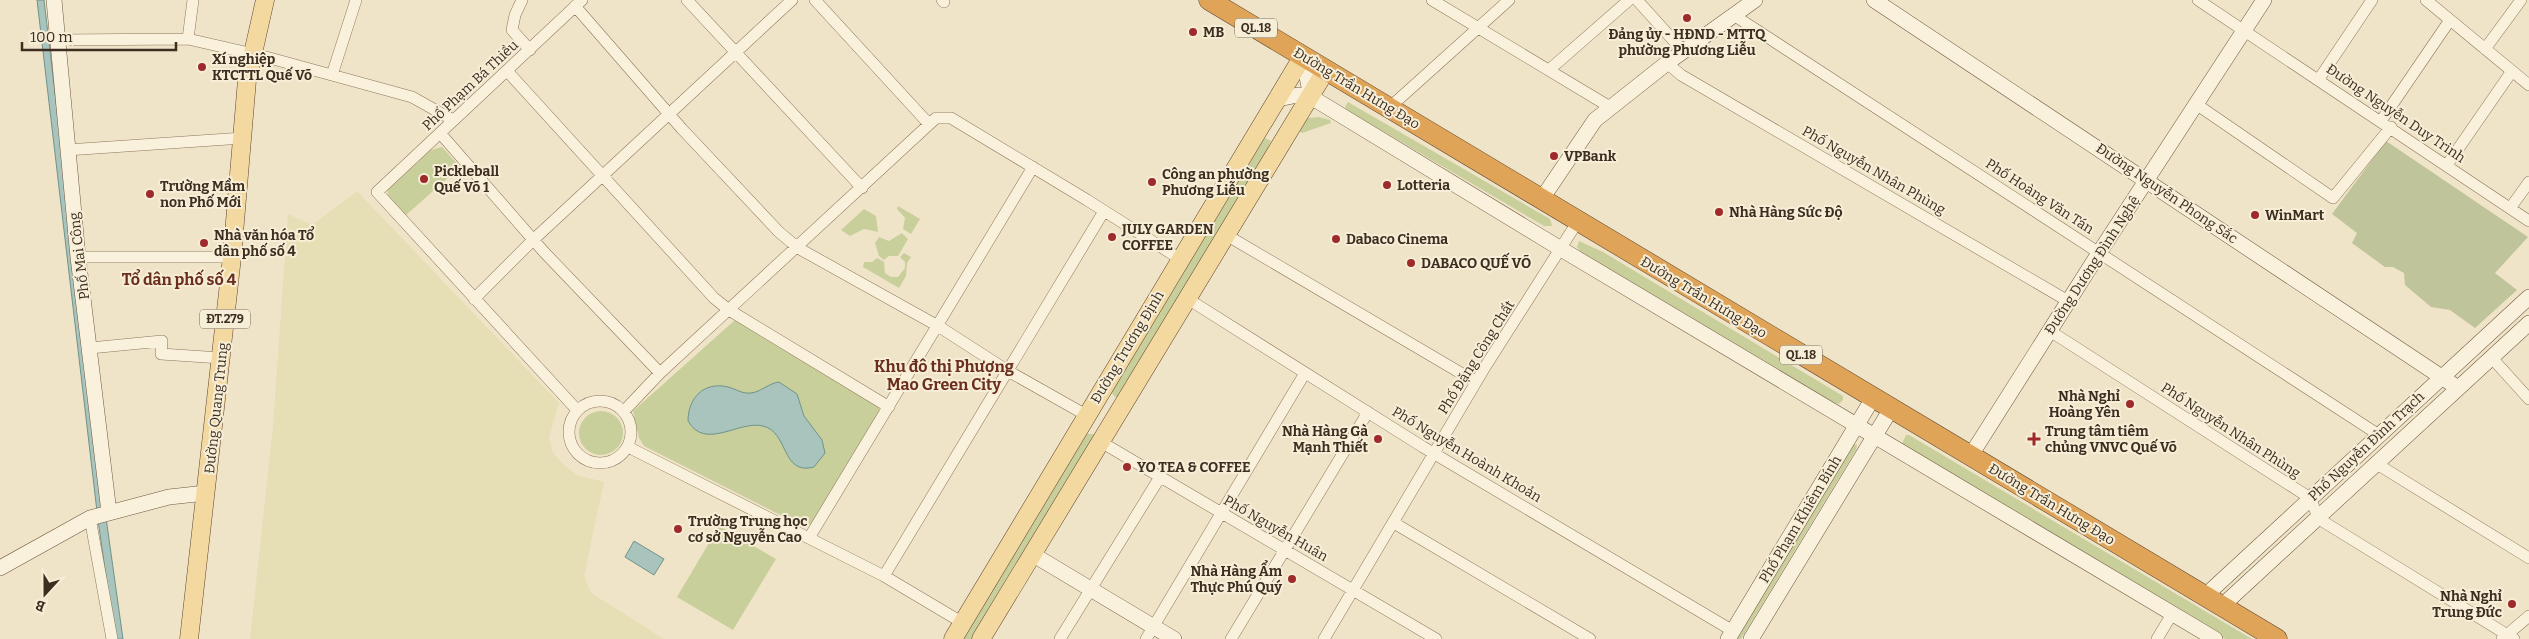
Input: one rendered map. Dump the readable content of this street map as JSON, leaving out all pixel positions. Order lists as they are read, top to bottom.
{
  "streets": {
    "highway": ["QL.18", "Đường Trần Hưng Đạo"],
    "main road": [
      "Đường Nguyễn Phong Sắc",
      "Phố Mai Công",
      "Đường Dương Đình Nghệ",
      "ĐT.279",
      "Đường Trương Định",
      "Đường Quang Trung",
      "Phố Nguyễn Đình Trạch",
      "Phố Phạm Khiêm Bính"
    ],
    "street": [
      "Phố Phạm Bá Thiều",
      "Đường Nguyễn Duy Trinh",
      "Phố Nguyễn Nhân Phùng",
      "Phố Hoàng Văn Tán",
      "Phố Đặng Công Chất",
      "Phố Nguyễn Hoành Khoản",
      "Phố Nguyễn Huân"
    ]
  },
  "crossings": [
    ["Đường Trần Hưng Đạo", "Đường Dương Đình Nghệ"],
    ["Đường Trần Hưng Đạo", "Đường Trương Định"],
    ["Đường Trần Hưng Đạo", "Phố Đặng Công Chất"],
    ["Đường Trần Hưng Đạo", "Phố Nguyễn Đình Trạch"],
    ["Đường Trần Hưng Đạo", "Phố Phạm Khiêm Bính"],
    ["Đường Nguyễn Duy Trinh", "Đường Dương Đình Nghệ"],
    ["Phố Nguyễn Nhân Phùng", "Đường Dương Đình Nghệ"],
    ["Phố Nguyễn Nhân Phùng", "Phố Nguyễn Đình Trạch"],
    ["Đường Nguyễn Phong Sắc", "Đường Dương Đình Nghệ"],
    ["Đường Nguyễn Phong Sắc", "Phố Nguyễn Đình Trạch"],
    ["Phố Hoàng Văn Tán", "Đường Dương Đình Nghệ"],
    ["Phố Hoàng Văn Tán", "Phố Nguyễn Đình Trạch"],
    ["Đường Trương Định", "Phố Nguyễn Hoành Khoản"],
    ["Đường Trương Định", "Phố Nguyễn Huân"],
    ["Phố Đặng Công Chất", "Phố Nguyễn Hoành Khoản"],
    ["Phố Đặng Công Chất", "Phố Nguyễn Huân"],
    ["Phố Nguyễn Hoành Khoản", "Phố Phạm Khiêm Bính"]
  ],
  "districts": ["Tổ dân phố số 4", "Khu đô thị Phượng Mao Green City"],
  "places": {
    "other": [
      "Đảng ủy - HĐND - MTTQ phường Phương Liễu",
      "MB",
      "Xí nghiệp KTCTTL Quế Võ",
      "VPBank",
      "Pickleball Quế Võ 1",
      "Công an phường Phương Liễu",
      "Lotteria",
      "Trường Mầm non Phố Mới",
      "Nhà Hàng Sức Độ",
      "WinMart",
      "JULY GARDEN COFFEE",
      "Dabaco Cinema",
      "Nhà văn hóa Tổ dân phố số 4",
      "DABACO QUẾ VÕ",
      "Nhà Nghỉ Hoàng Yên",
      "Nhà Hàng Gà Mạnh Thiết",
      "YO TEA & COFFEE",
      "Trường Trung học cơ sở Nguyễn Cao",
      "Nhà Hàng Ẩm Thực Phú Quý",
      "Nhà Nghỉ Trung Đức"
    ],
    "health": ["Trung tâm tiêm chủng VNVC Quế Võ"]
  },
  "scale_bar": "100 m",
  "north": "bottom"
}
